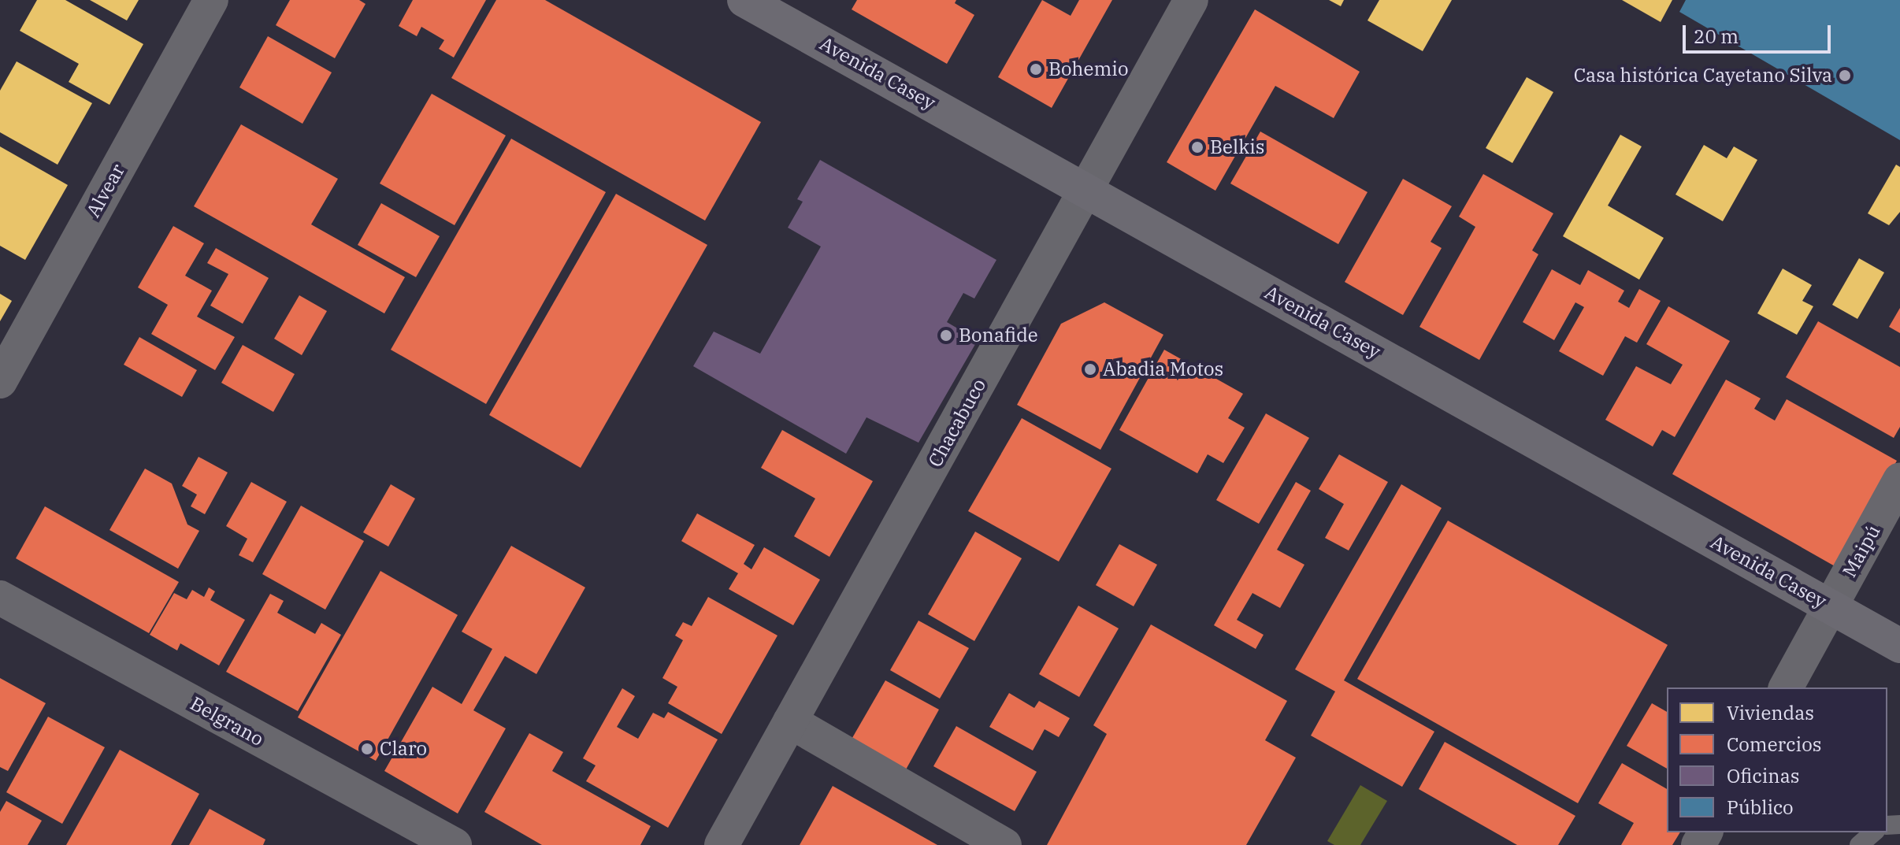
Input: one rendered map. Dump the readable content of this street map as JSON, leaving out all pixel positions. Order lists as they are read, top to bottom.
{
  "streets": {
    "main road": ["Avenida Casey"],
    "street": [
      "Alvear",
      "Chacabuco",
      "Maipú",
      "Belgrano"
    ]
  },
  "crossings": [
    ["Avenida Casey", "Chacabuco"],
    ["Avenida Casey", "Maipú"]
  ],
  "places": [
    "Bohemio",
    "Casa histórica Cayetano Silva",
    "Belkis",
    "Bonafide",
    "Abadia Motos",
    "Claro"
  ],
  "legend": [
    "Viviendas",
    "Comercios",
    "Oficinas",
    "Público"
  ],
  "scale_bar": "20 m"
}
